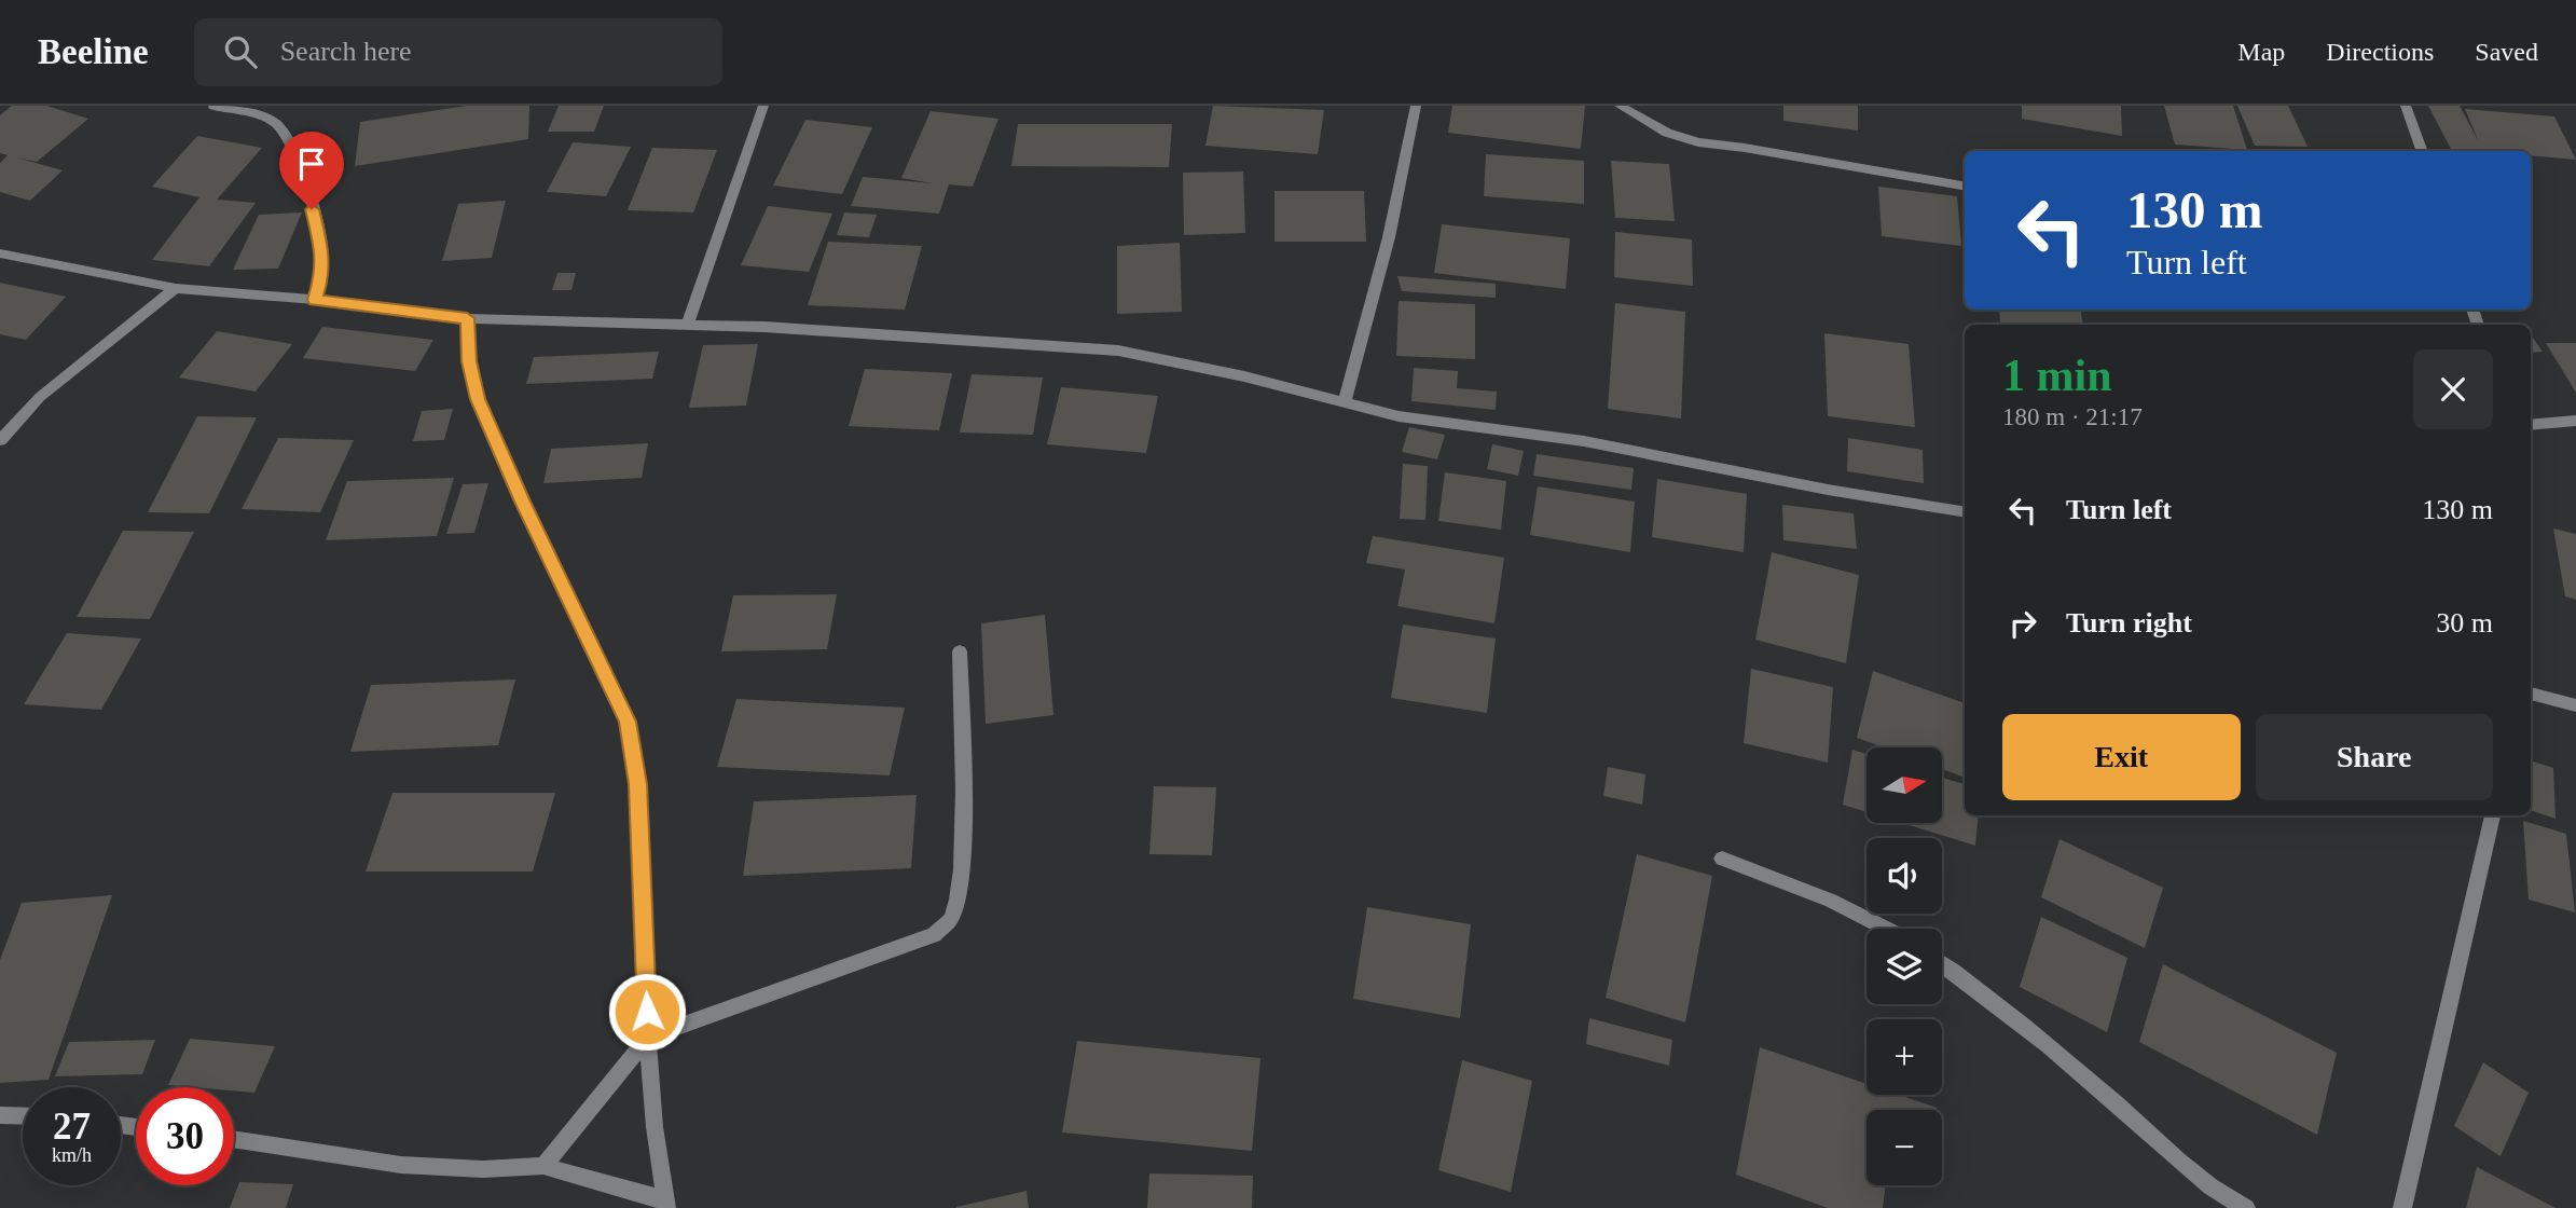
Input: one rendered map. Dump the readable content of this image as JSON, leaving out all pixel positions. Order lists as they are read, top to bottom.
{
  "north": "right",
  "page": {
    "header": "Beeline",
    "search": "Search here",
    "nav": ["Map", "Directions", "Saved"],
    "turn": ["130 m", "Turn left"],
    "heading": ["1 min", "180 m · 21:17"],
    "list": [
      {
        "name": "Turn left",
        "value": "130 m"
      },
      {
        "name": "Turn right",
        "value": "30 m"
      }
    ],
    "buttons": ["Exit", "Share"],
    "map_buttons": ["+", "−"],
    "speed": "27 km/h",
    "limit": "30"
  }
}
